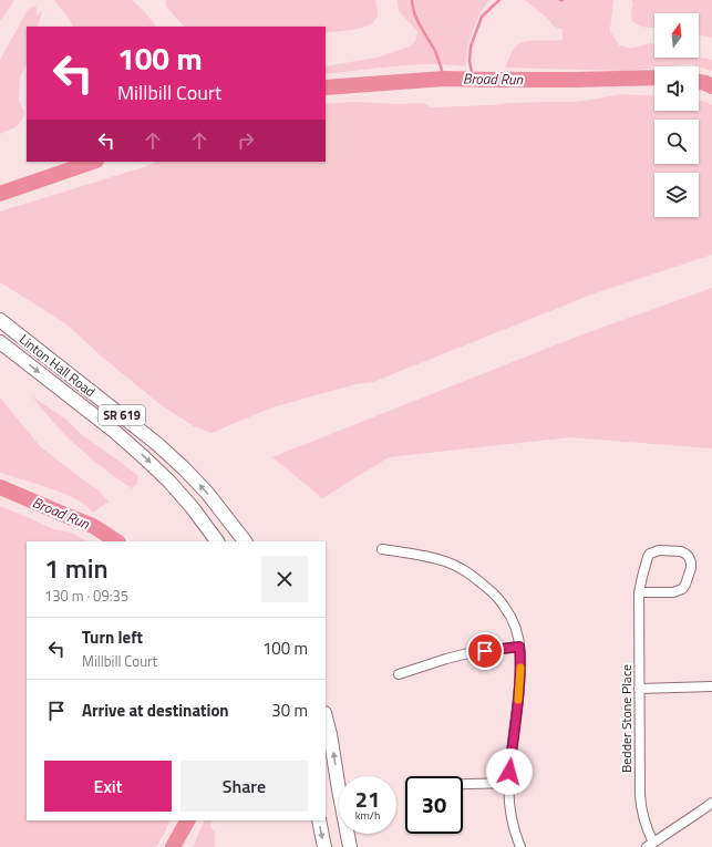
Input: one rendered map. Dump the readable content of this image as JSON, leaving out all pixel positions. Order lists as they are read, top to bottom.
{
  "streets": {
    "main road": ["Linton Hall Road", "SR 619"],
    "street": ["Bedder Stone Place"]
  },
  "water": ["Broad Run"],
  "north": "top",
  "page": {
    "turn": ["100 m", "Millbill Court"],
    "heading": ["1 min", "130 m · 09:35"],
    "list": [
      {
        "name": "Turn left",
        "note": "Millbill Court",
        "value": "100 m"
      },
      {
        "name": "Arrive at destination",
        "value": "30 m"
      }
    ],
    "buttons": ["Exit", "Share"],
    "speed": "21 km/h",
    "limit": "30"
  }
}
